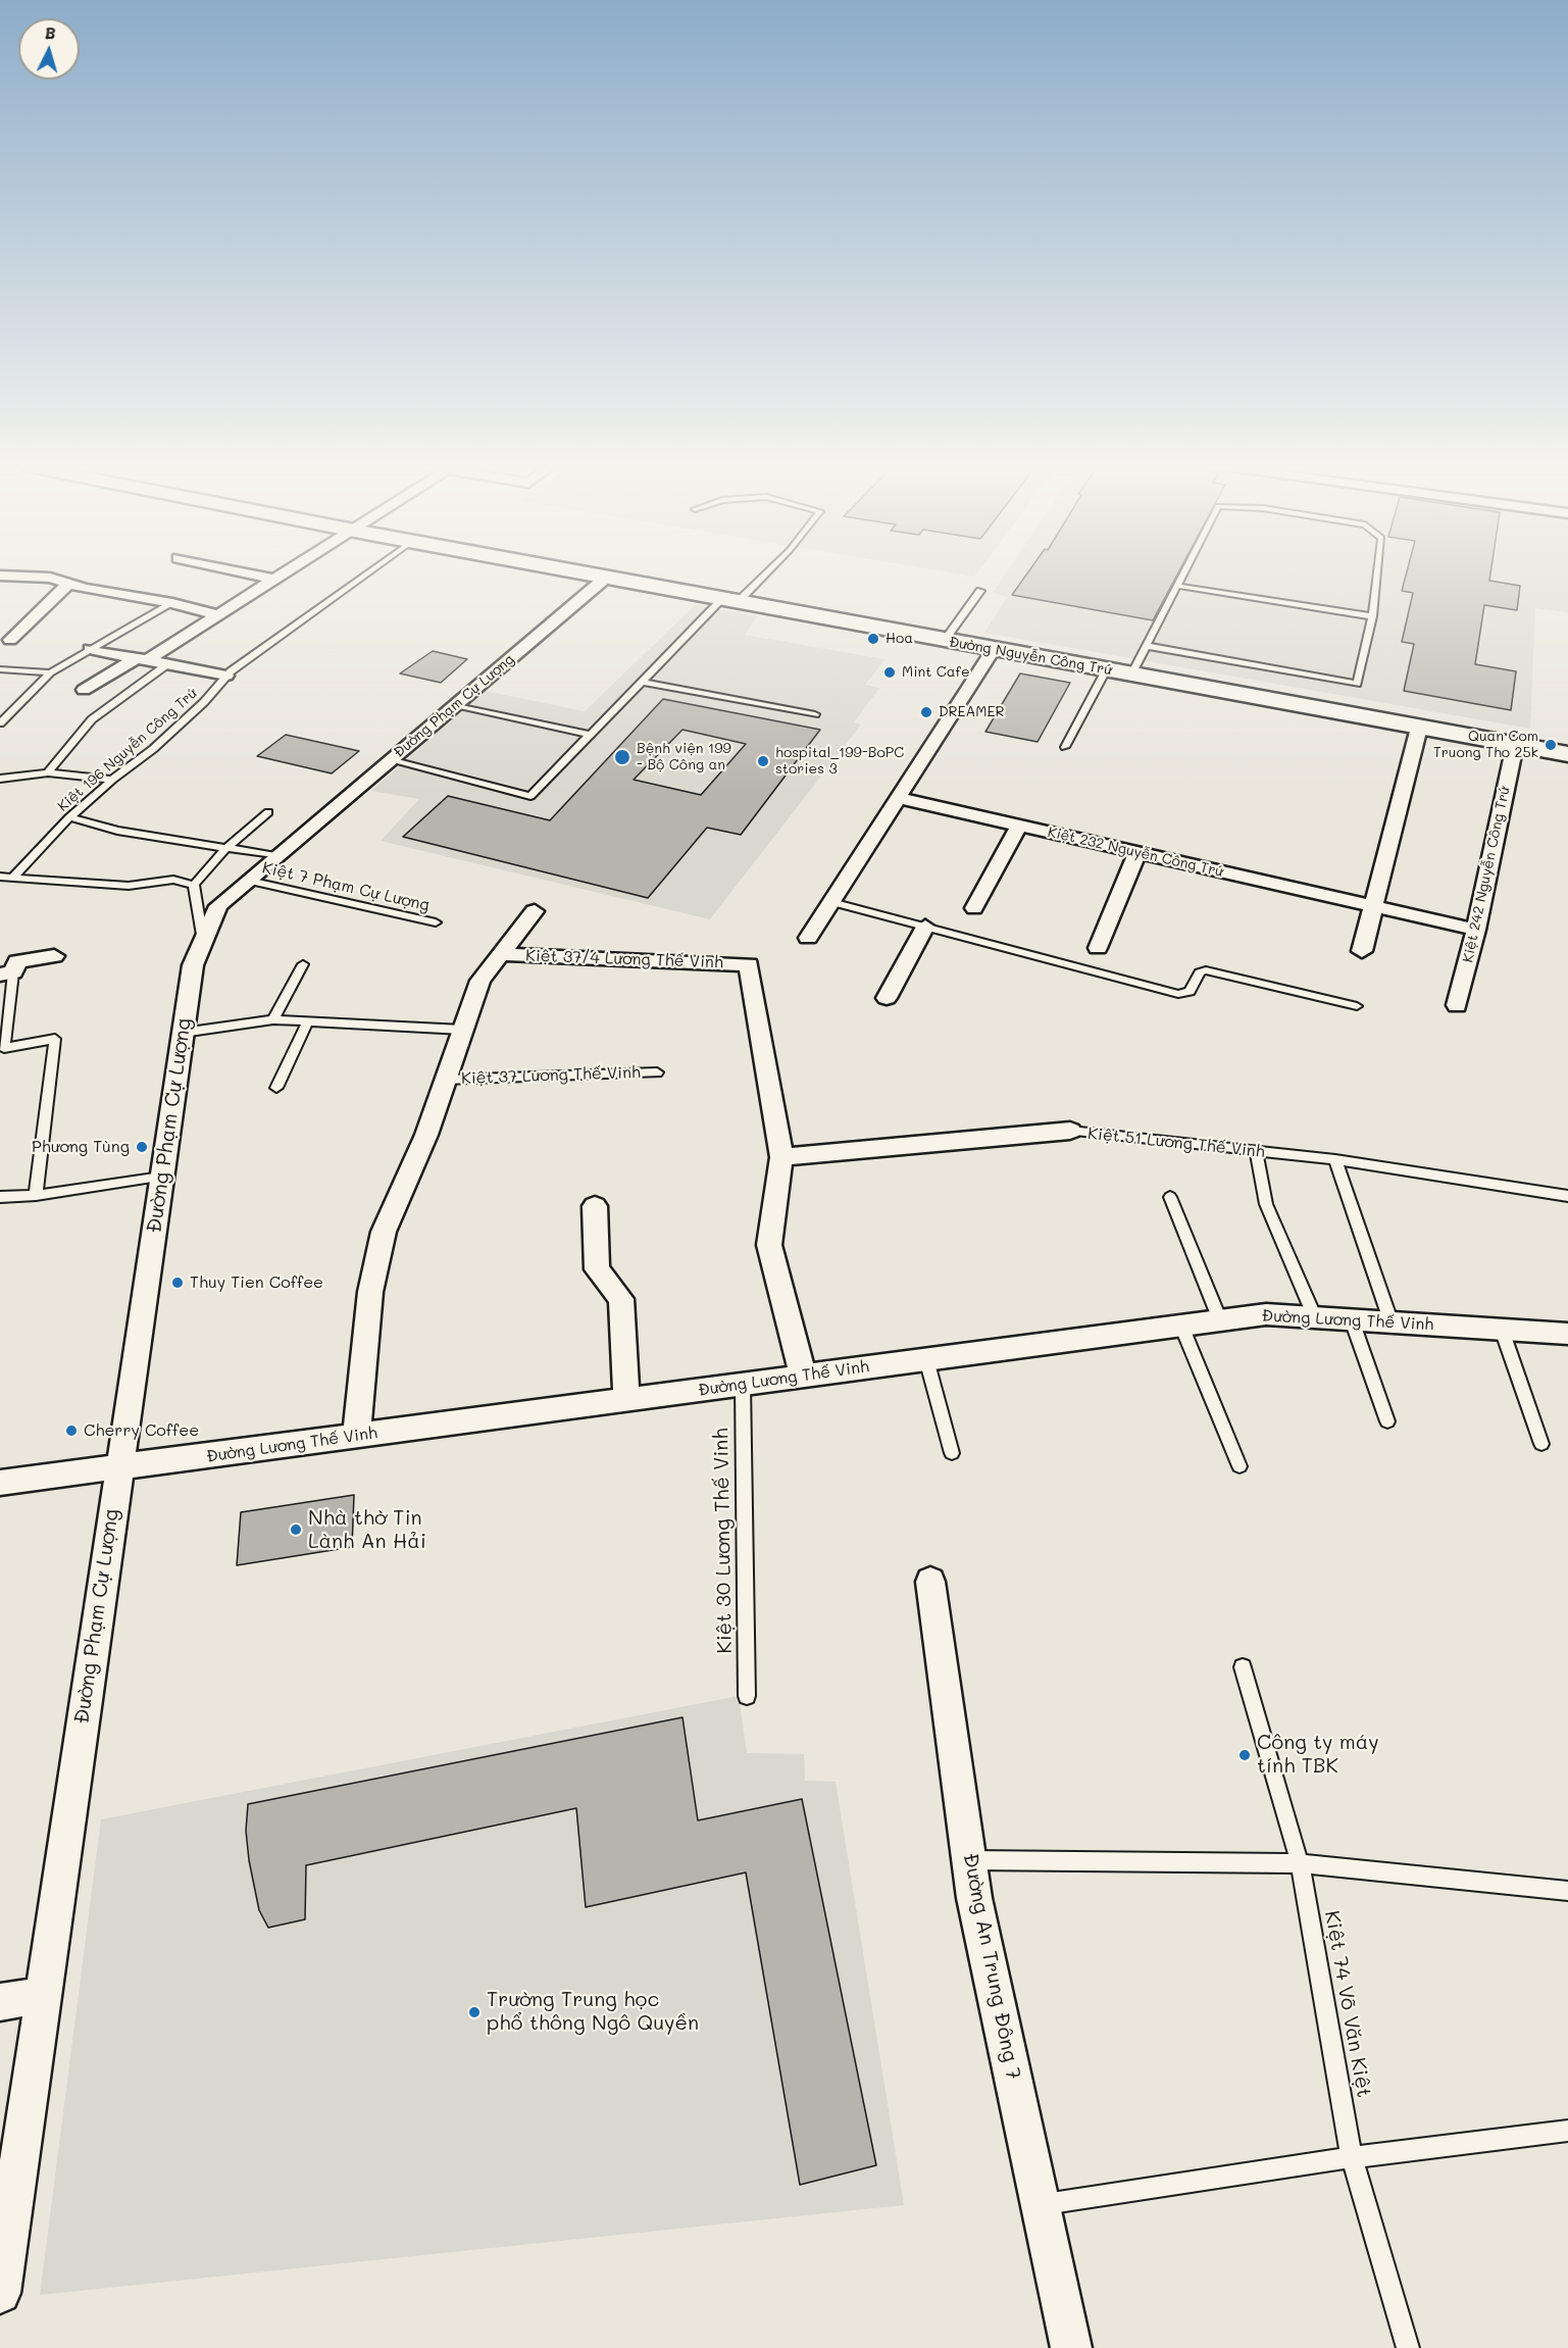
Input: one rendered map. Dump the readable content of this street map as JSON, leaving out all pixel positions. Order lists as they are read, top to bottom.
{
  "streets": {
    "street": [
      "Đường Nguyễn Công Trứ",
      "Đường Phạm Cự Lượng",
      "Kiệt 232 Nguyễn Công Trứ",
      "Kiệt 242 Nguyễn Công Trứ",
      "Kiệt 37/4 Lương Thế Vinh",
      "Kiệt 37 Lương Thế Vinh",
      "Kiệt 51 Lương Thế Vinh",
      "Đường Lương Thế Vinh",
      "Đường An Trung Đông 7"
    ],
    "lane": [
      "Kiệt 196 Nguyễn Công Trứ",
      "Kiệt 7 Phạm Cự Lượng",
      "Kiệt 30 Lương Thế Vinh",
      "Kiệt 74 Võ Văn Kiệt"
    ]
  },
  "crossings": [
    ["Đường Nguyễn Công Trứ", "Đường Phạm Cự Lượng"],
    ["Đường Nguyễn Công Trứ", "Kiệt 242 Nguyễn Công Trứ"],
    ["Đường Phạm Cự Lượng", "Kiệt 7 Phạm Cự Lượng"],
    ["Đường Phạm Cự Lượng", "Đường Lương Thế Vinh"],
    ["Kiệt 232 Nguyễn Công Trứ", "Kiệt 242 Nguyễn Công Trứ"],
    ["Kiệt 37/4 Lương Thế Vinh", "Kiệt 37 Lương Thế Vinh"],
    ["Kiệt 37/4 Lương Thế Vinh", "Kiệt 51 Lương Thế Vinh"],
    ["Kiệt 37 Lương Thế Vinh", "Đường Lương Thế Vinh"],
    ["Đường Lương Thế Vinh", "Kiệt 30 Lương Thế Vinh"]
  ],
  "places": [
    "Hoa",
    "Mint Cafe",
    "DREAMER",
    "Quan Com Truong Tho 25k",
    "Bệnh viện 199 - Bộ Công an",
    "hospital_199-BoPC stories 3",
    "Phương Tùng",
    "Thuy Tien Coffee",
    "Cherry Coffee",
    "Nhà thờ Tin Lành An Hải",
    "Công ty máy tính TBK",
    "Trường Trung học phổ thông Ngô Quyền"
  ],
  "north": "top"
}
